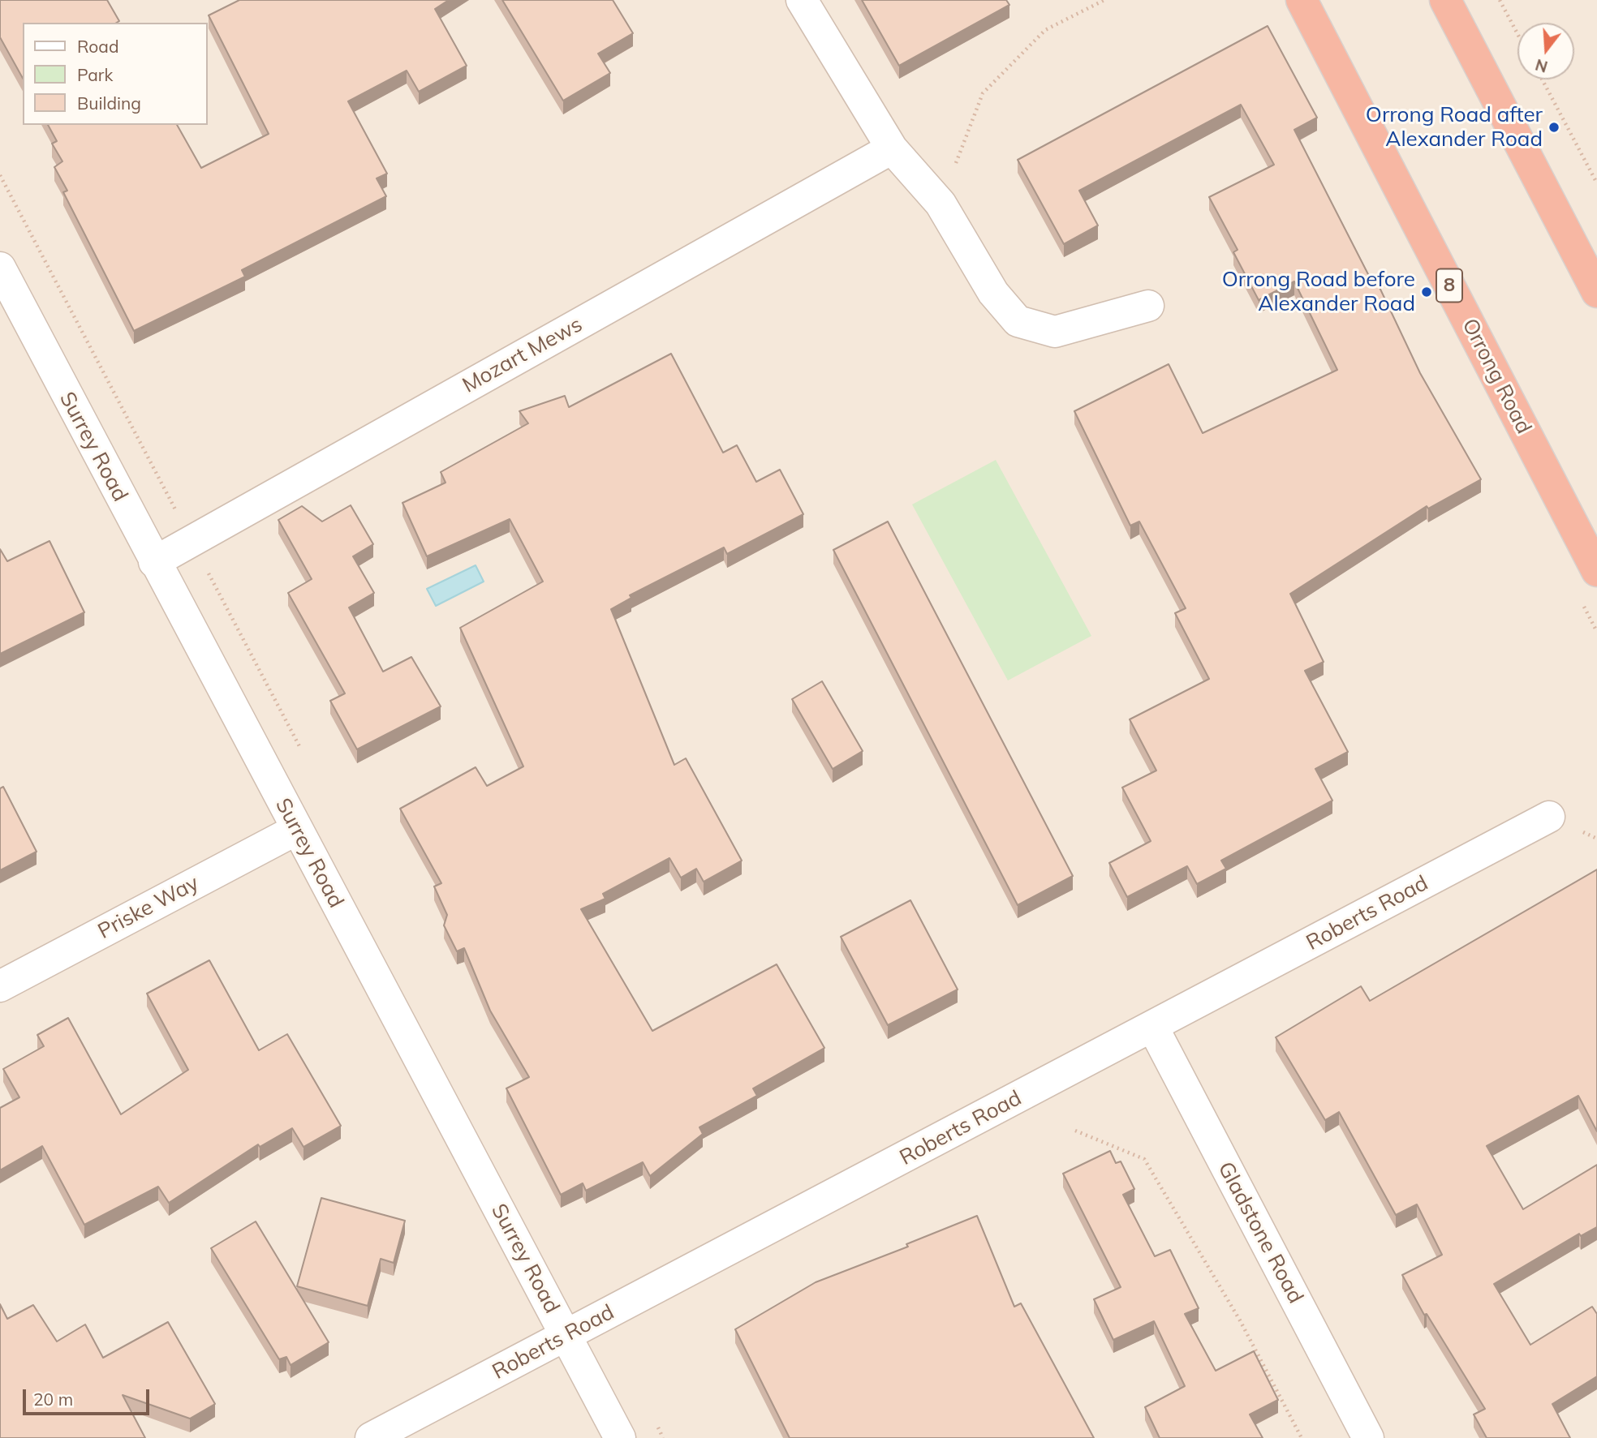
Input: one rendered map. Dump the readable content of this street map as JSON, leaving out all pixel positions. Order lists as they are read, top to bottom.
{
  "streets": {
    "highway": ["8", "Orrong Road"],
    "street": [
      "Mozart Mews",
      "Surrey Road",
      "Priske Way",
      "Roberts Road",
      "Gladstone Road"
    ]
  },
  "crossings": [
    ["Mozart Mews", "Surrey Road"],
    ["Surrey Road", "Priske Way"],
    ["Surrey Road", "Roberts Road"],
    ["Roberts Road", "Gladstone Road"]
  ],
  "places": ["Orrong Road after Alexander Road", "Orrong Road before Alexander Road"],
  "legend": ["Road", "Park", "Building"],
  "scale_bar": "20 m",
  "north": "bottom"
}
